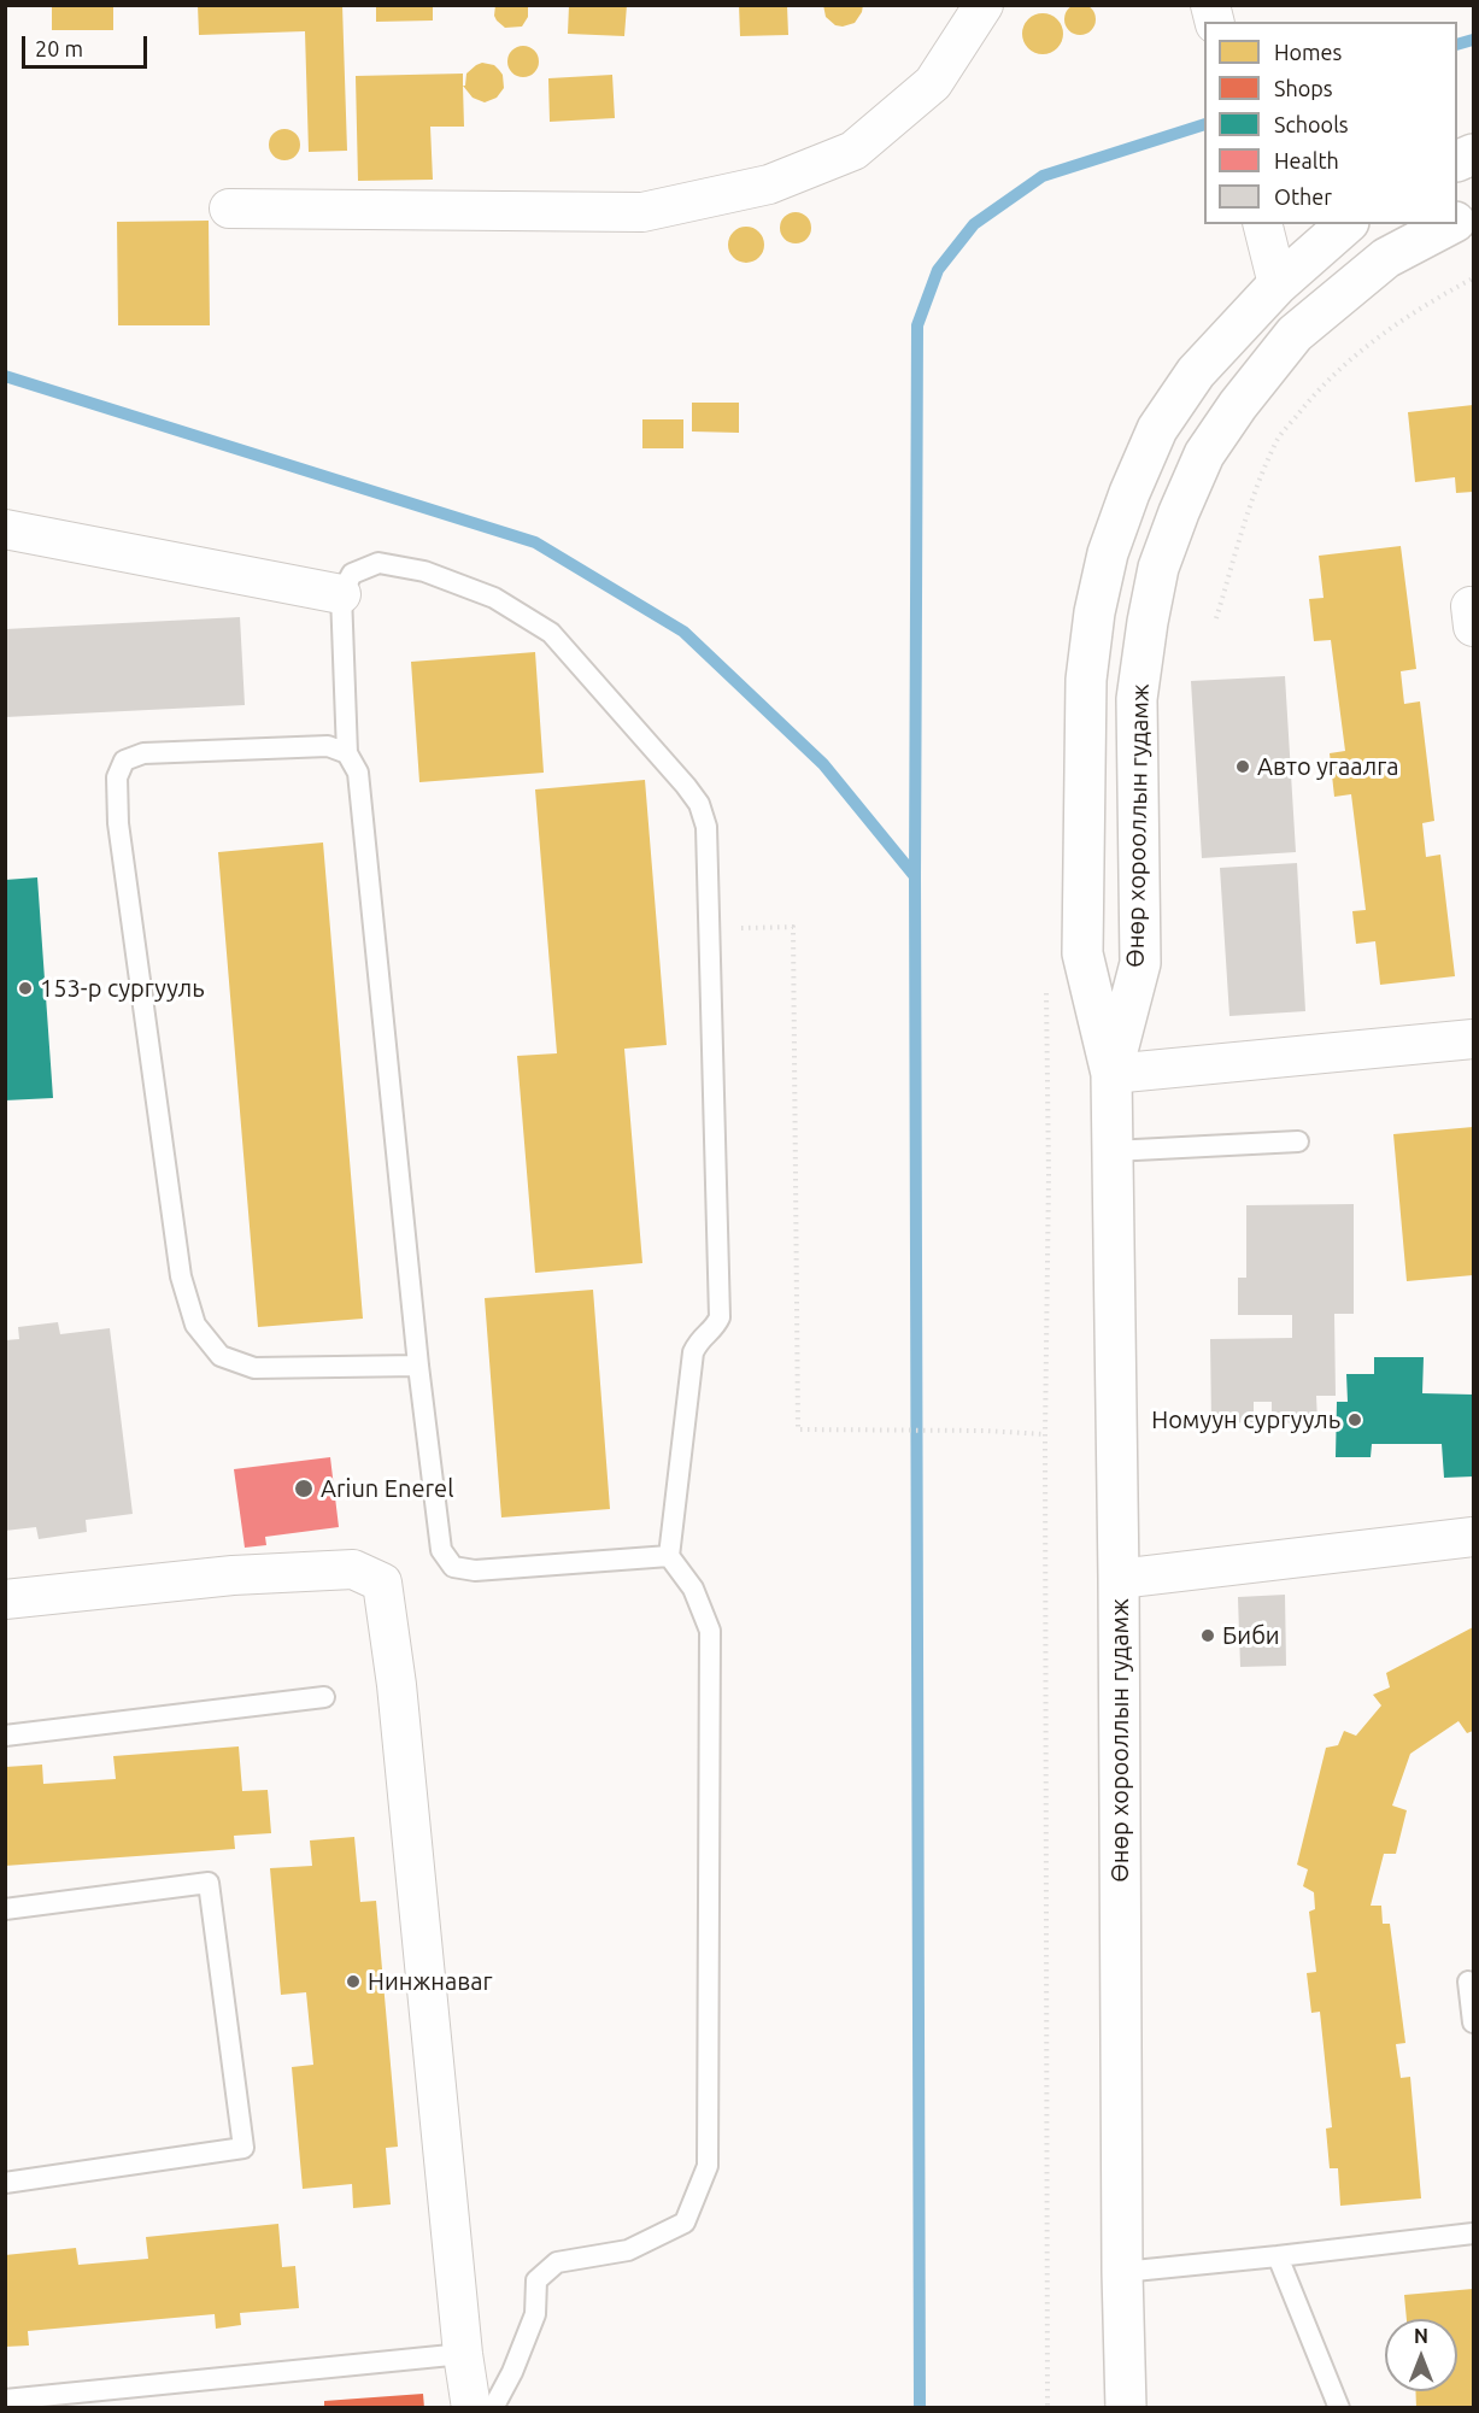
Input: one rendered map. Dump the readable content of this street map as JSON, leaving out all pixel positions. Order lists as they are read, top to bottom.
{
  "streets": {
    "main road": ["Өнөр хорооллын гудамж"]
  },
  "places": [
    "Авто угаалга",
    "153-р сургууль",
    "Номуун сургууль",
    "Ariun Enerel",
    "Биби",
    "Нинжнаваг"
  ],
  "legend": [
    "Homes",
    "Shops",
    "Schools",
    "Health",
    "Other"
  ],
  "scale_bar": "20 m",
  "north": "top"
}
